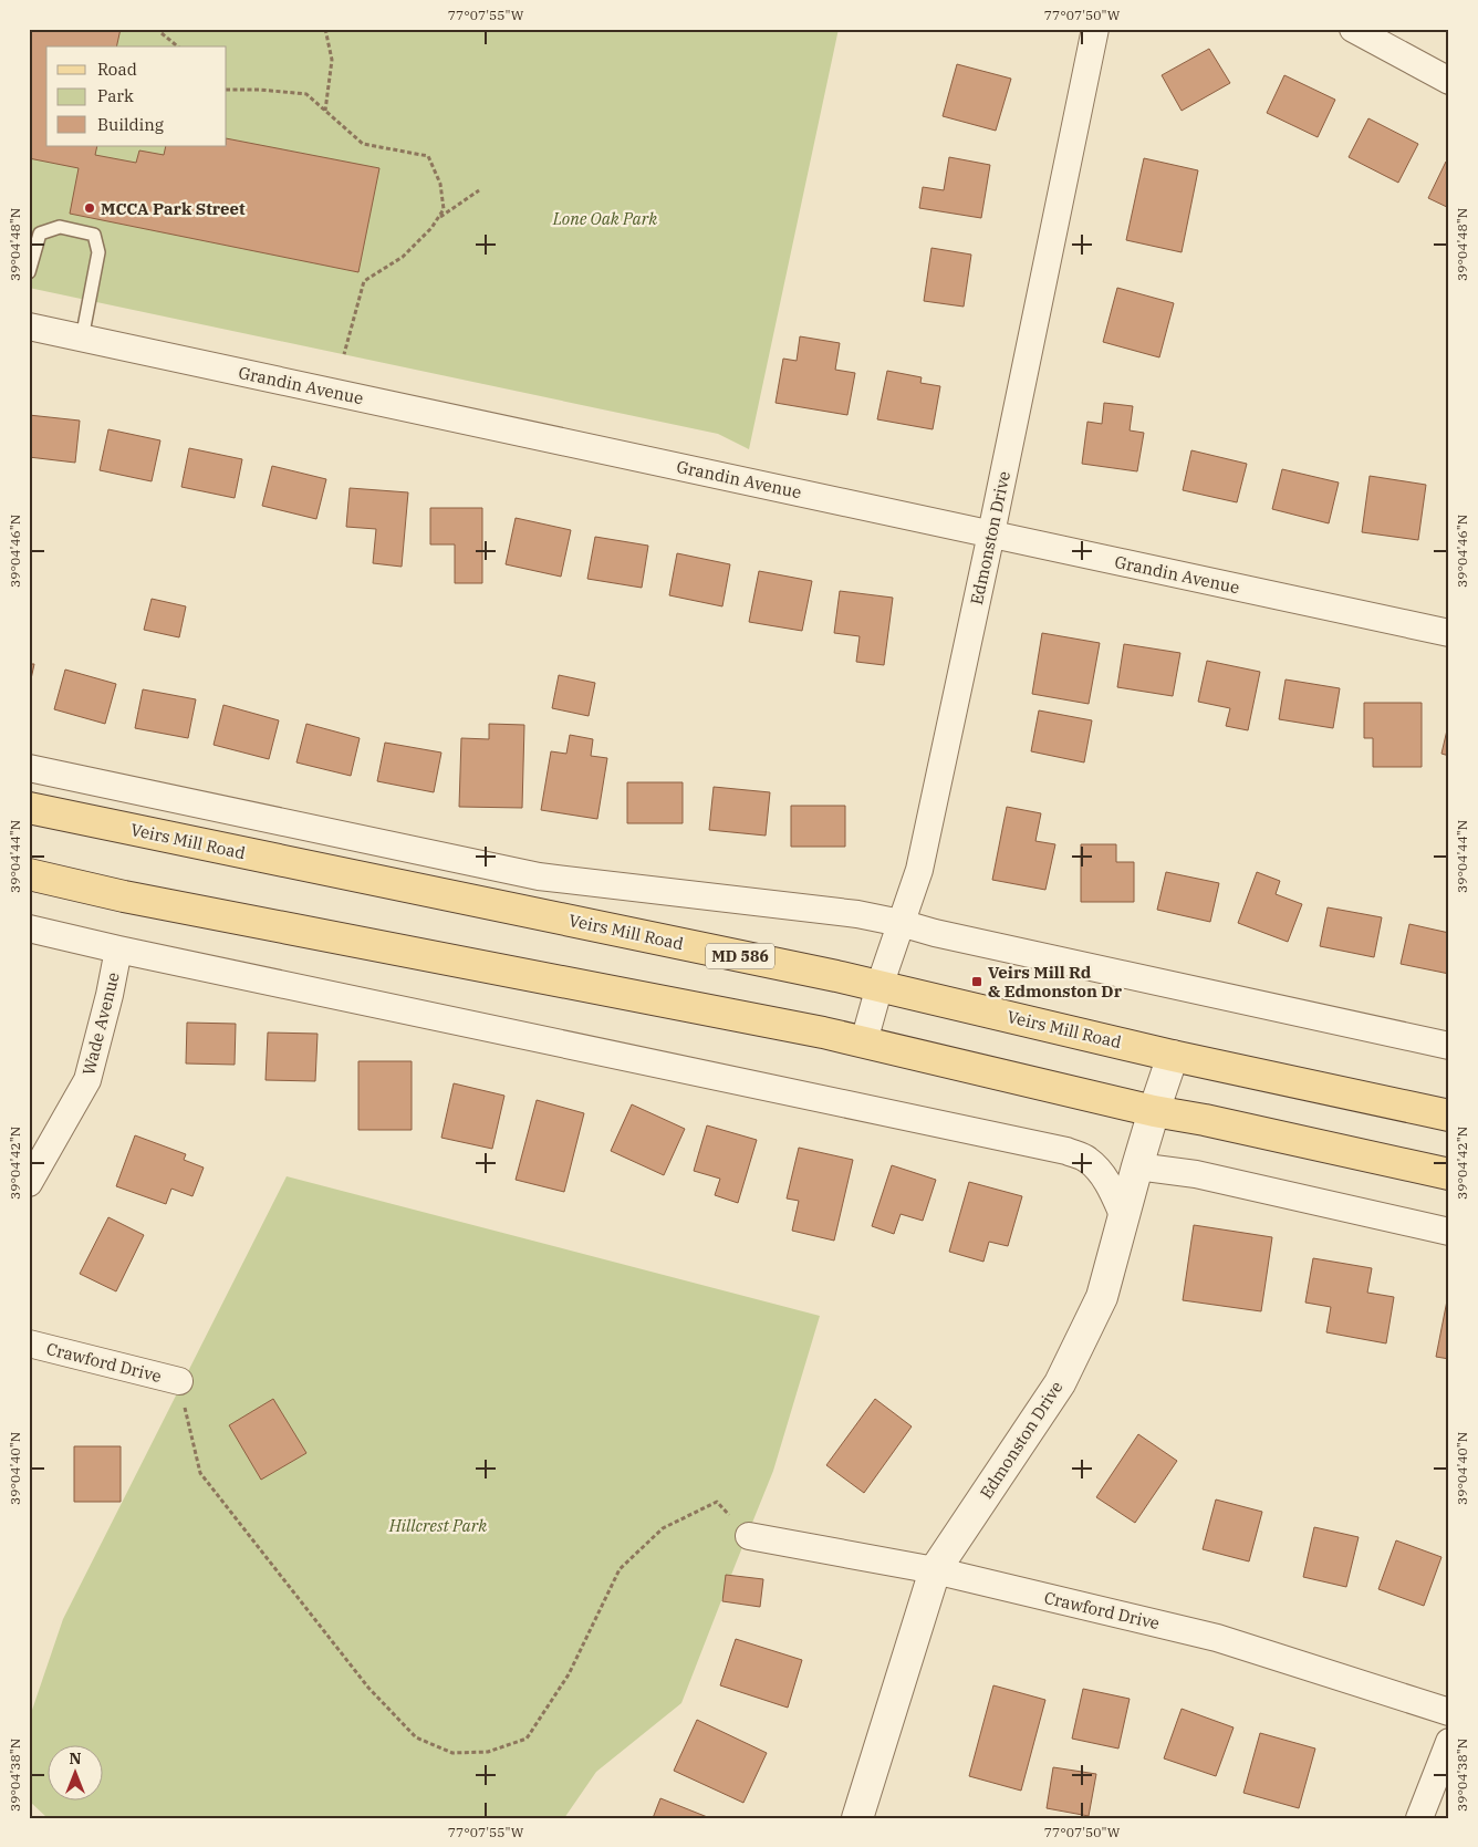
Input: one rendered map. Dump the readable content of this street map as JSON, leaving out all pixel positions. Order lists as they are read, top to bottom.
{
  "streets": {
    "main road": ["Veirs Mill Road", "MD 586"],
    "street": [
      "Grandin Avenue",
      "Edmonston Drive",
      "Wade Avenue",
      "Crawford Drive"
    ]
  },
  "crossings": [
    ["Grandin Avenue", "Edmonston Drive"],
    ["Edmonston Drive", "Veirs Mill Road"],
    ["Edmonston Drive", "Crawford Drive"]
  ],
  "parks": ["Lone Oak Park", "Hillcrest Park"],
  "places": {
    "other": ["MCCA Park Street"],
    "transit": ["Veirs Mill Rd & Edmonston Dr"]
  },
  "legend": ["Road", "Park", "Building"],
  "north": "top",
  "coordinates": [
    "77°07'55\"W",
    "77°07'50\"W",
    "39°04'48\"N",
    "39°04'46\"N",
    "39°04'44\"N",
    "39°04'42\"N",
    "39°04'40\"N",
    "39°04'38\"N"
  ]
}
